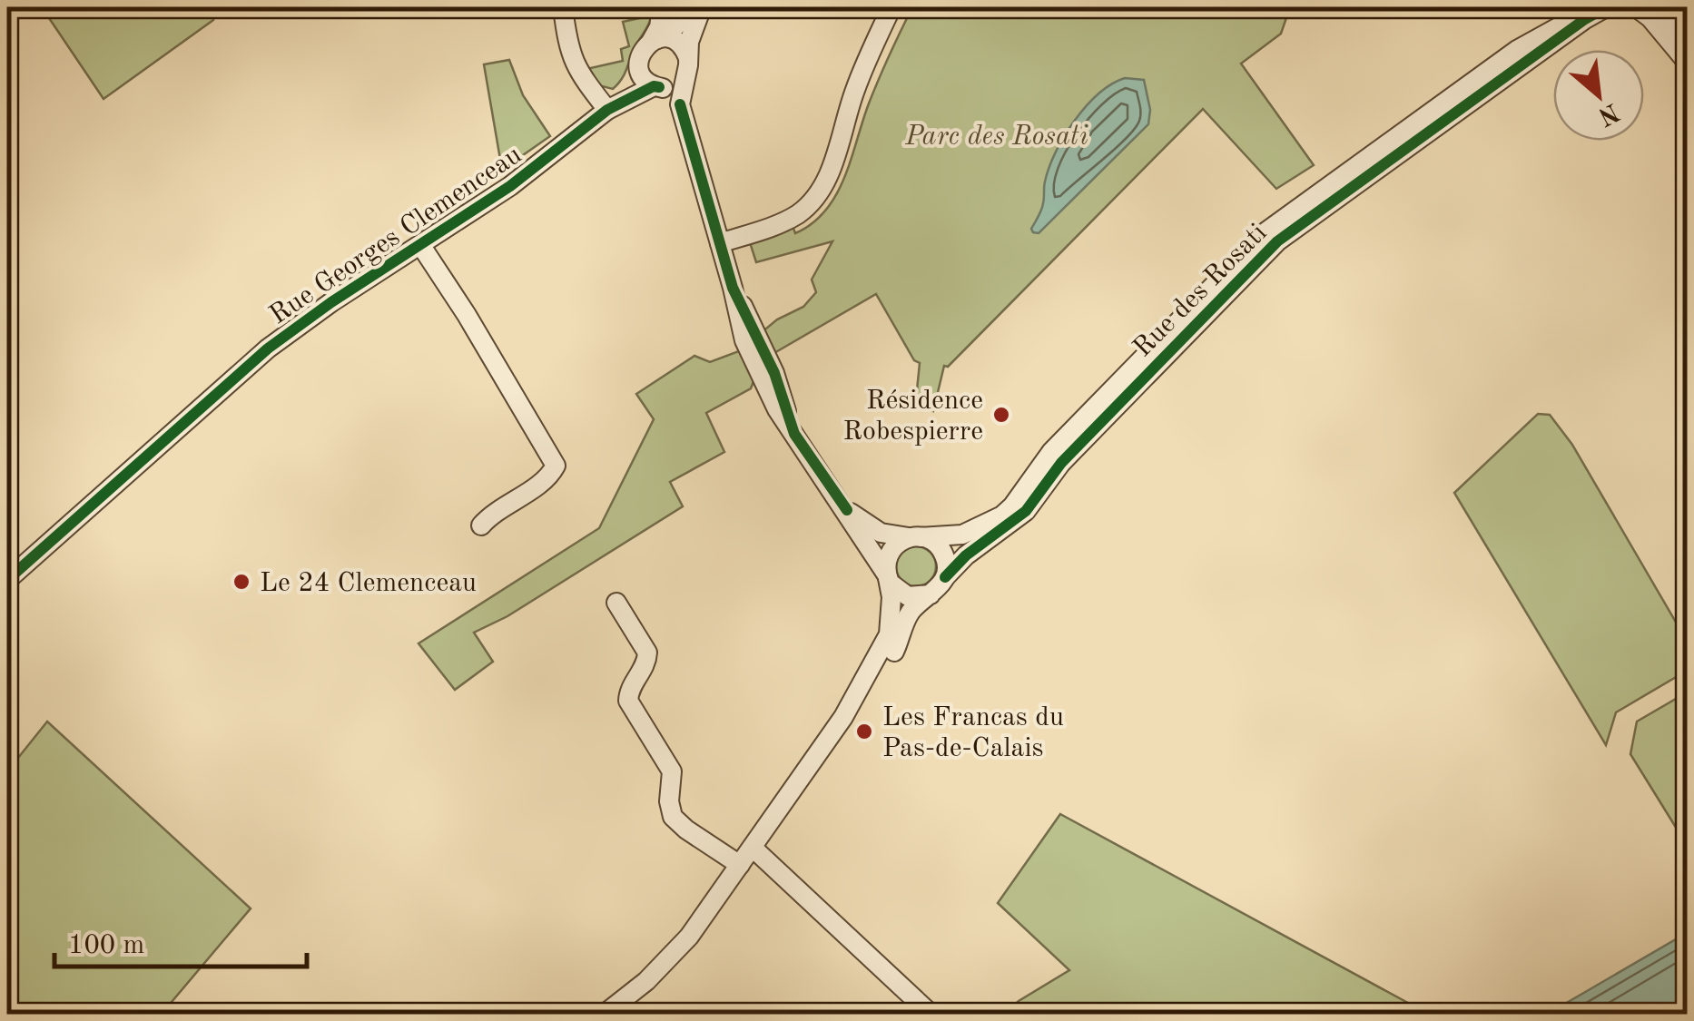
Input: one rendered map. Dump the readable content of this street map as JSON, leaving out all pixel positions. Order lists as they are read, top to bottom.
{
  "streets": {
    "street": ["Rue Georges Clemenceau", "Rue des Rosati"]
  },
  "parks": ["Parc des Rosati"],
  "places": ["Résidence Robespierre", "Le 24 Clemenceau", "Les Francas du Pas-de-Calais"],
  "scale_bar": "100 m",
  "north": "bottom right"
}
